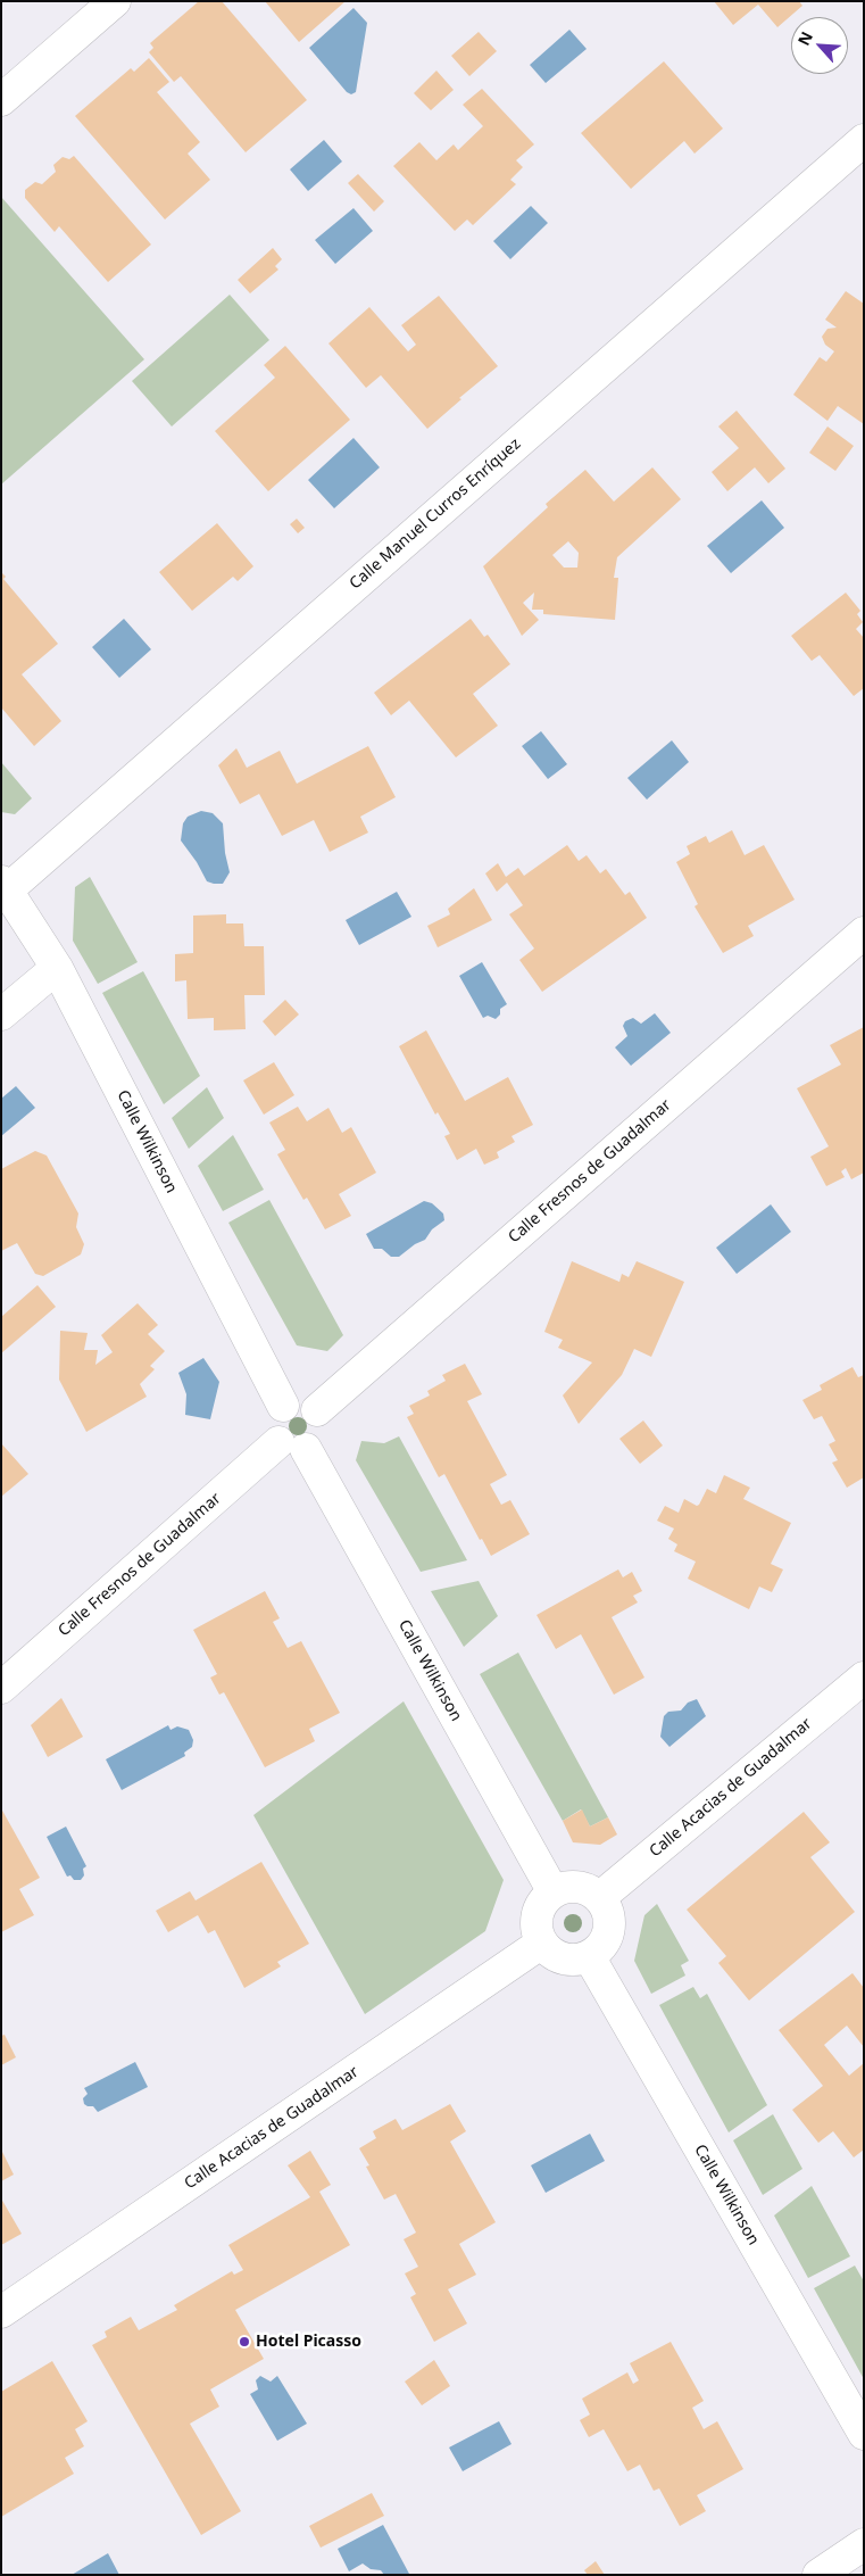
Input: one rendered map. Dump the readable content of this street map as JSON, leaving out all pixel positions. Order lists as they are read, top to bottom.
{
  "streets": {
    "street": [
      "Calle Manuel Curros Enríquez",
      "Calle Wilkinson",
      "Calle Fresnos de Guadalmar",
      "Calle Acacias de Guadalmar"
    ]
  },
  "crossings": [
    ["Calle Manuel Curros Enríquez", "Calle Wilkinson"],
    ["Calle Wilkinson", "Calle Fresnos de Guadalmar"],
    ["Calle Wilkinson", "Calle Acacias de Guadalmar"]
  ],
  "places": ["Hotel Picasso"],
  "north": "top left"
}
